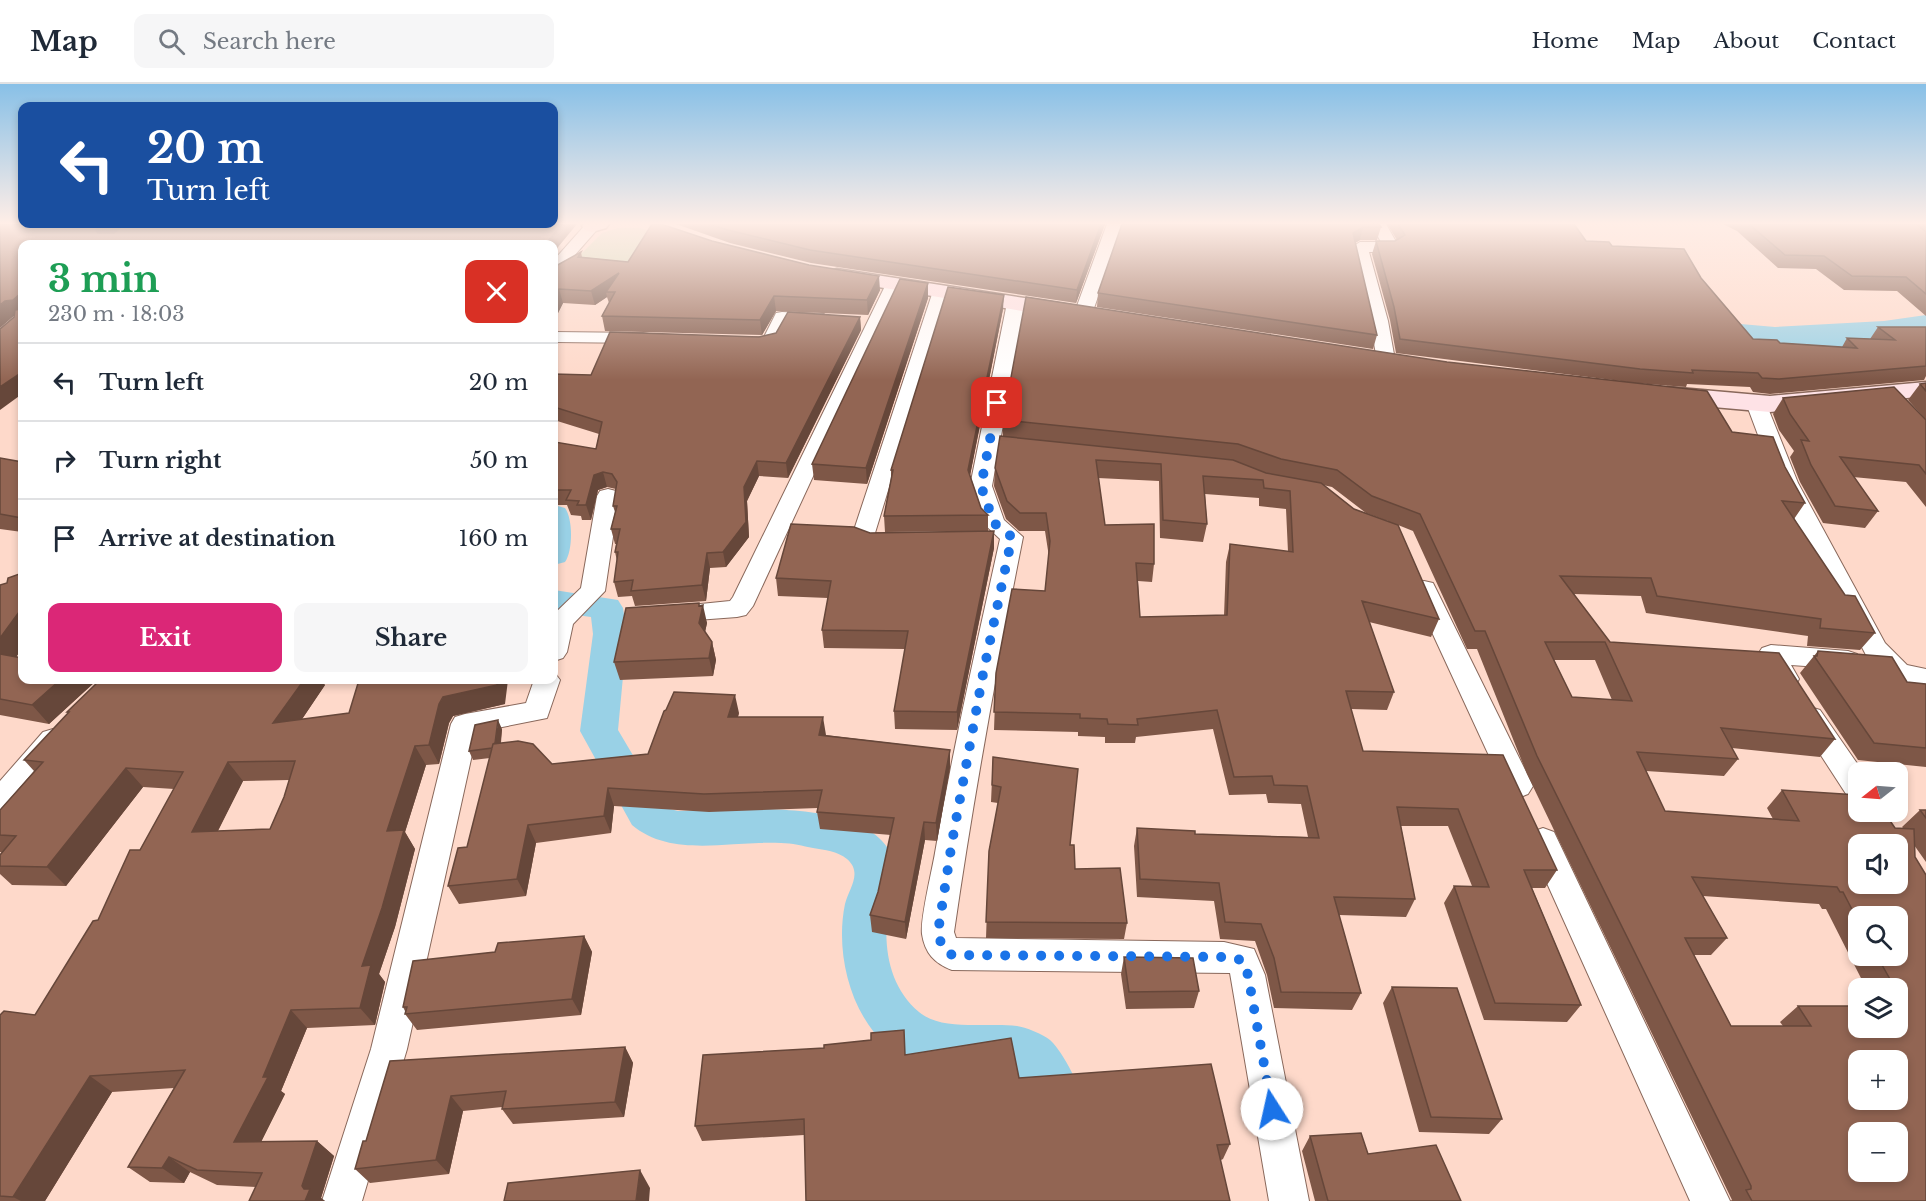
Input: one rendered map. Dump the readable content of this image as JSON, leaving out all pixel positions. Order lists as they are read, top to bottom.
{
  "north": "left",
  "page": {
    "header": "Map",
    "search": "Search here",
    "nav": [
      "Home",
      "Map",
      "About",
      "Contact"
    ],
    "turn": ["20 m", "Turn left"],
    "heading": ["3 min", "230 m · 18:03"],
    "list": [
      {
        "name": "Turn left",
        "value": "20 m"
      },
      {
        "name": "Turn right",
        "value": "50 m"
      },
      {
        "name": "Arrive at destination",
        "value": "160 m"
      }
    ],
    "buttons": ["Exit", "Share"],
    "map_buttons": ["+", "−"]
  }
}
